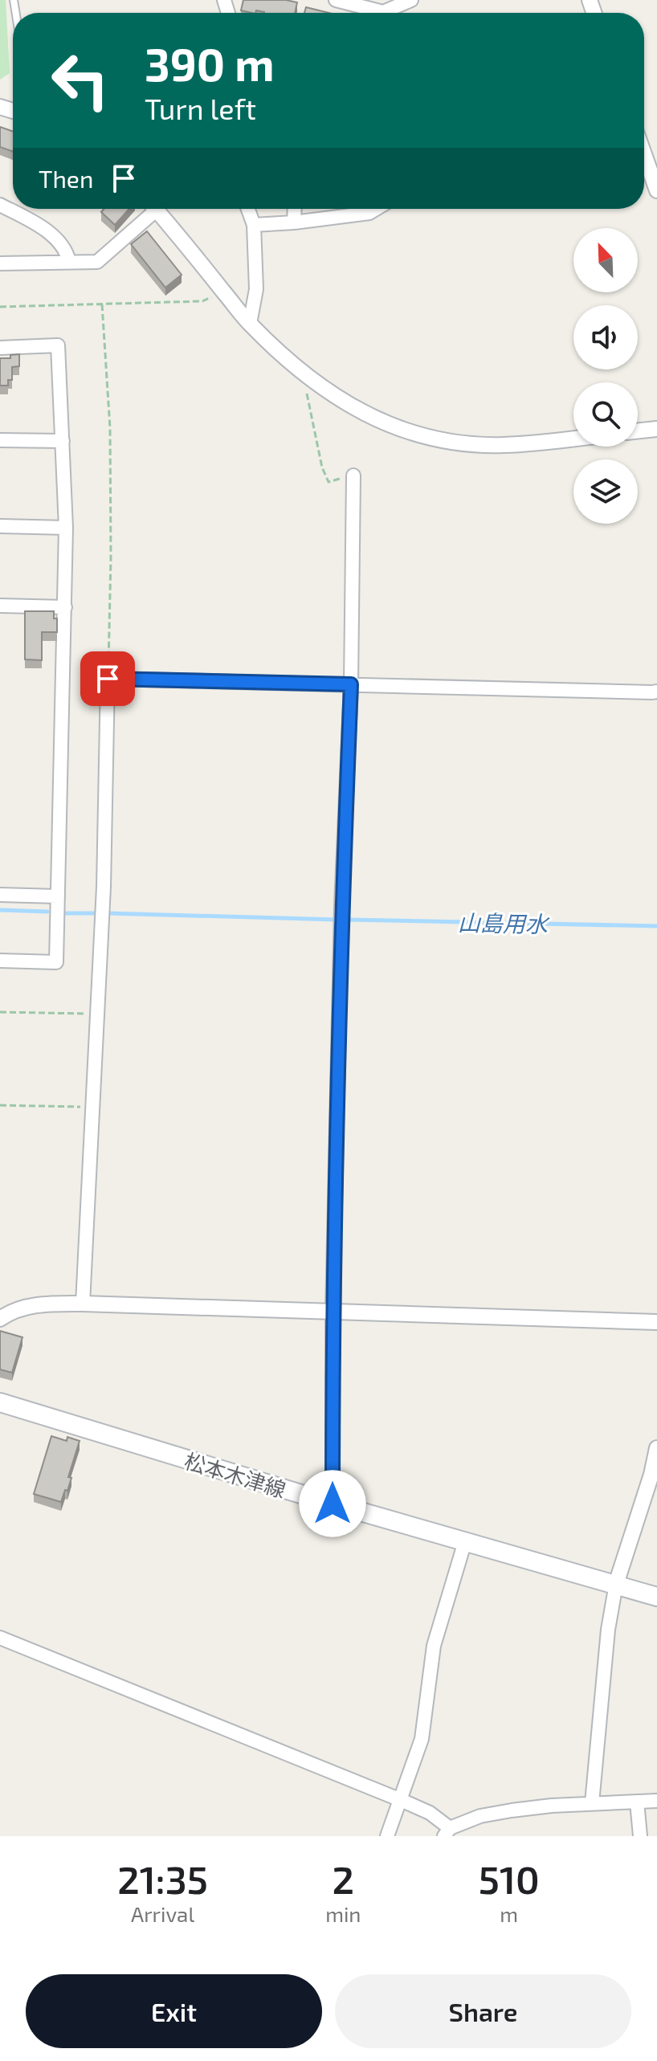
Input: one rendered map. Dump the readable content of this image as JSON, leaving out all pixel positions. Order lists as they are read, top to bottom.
{
  "streets": {
    "main road": ["松本木津線"]
  },
  "water": ["山島用水"],
  "north": "top left",
  "page": {
    "turn": ["390 m", "Turn left"],
    "then": "Then",
    "eta": [
      "21:35",
      "Arrival",
      "2",
      "min",
      "510",
      "m"
    ],
    "buttons": ["Exit", "Share"]
  }
}
